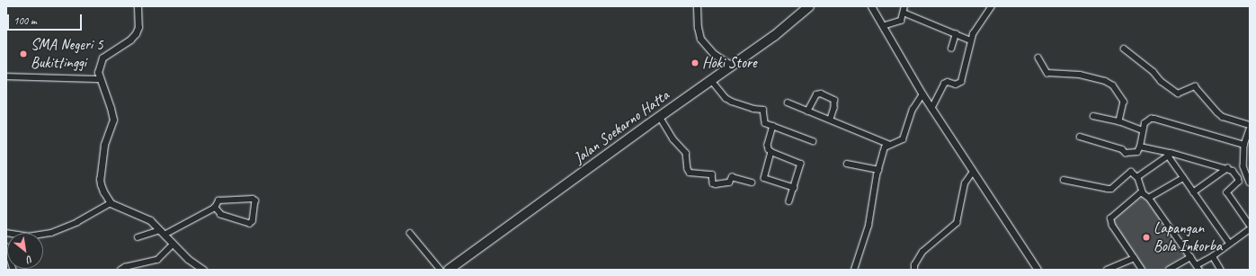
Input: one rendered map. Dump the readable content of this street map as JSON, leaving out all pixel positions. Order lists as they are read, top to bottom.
{
  "streets": {
    "highway": ["Jalan Soekarno Hatta"]
  },
  "places": ["SMA Negeri 5 Bukittinggi", "Hoki Store", "Lapangan Bola Inkorba"],
  "scale_bar": "100 m",
  "north": "bottom right"
}
